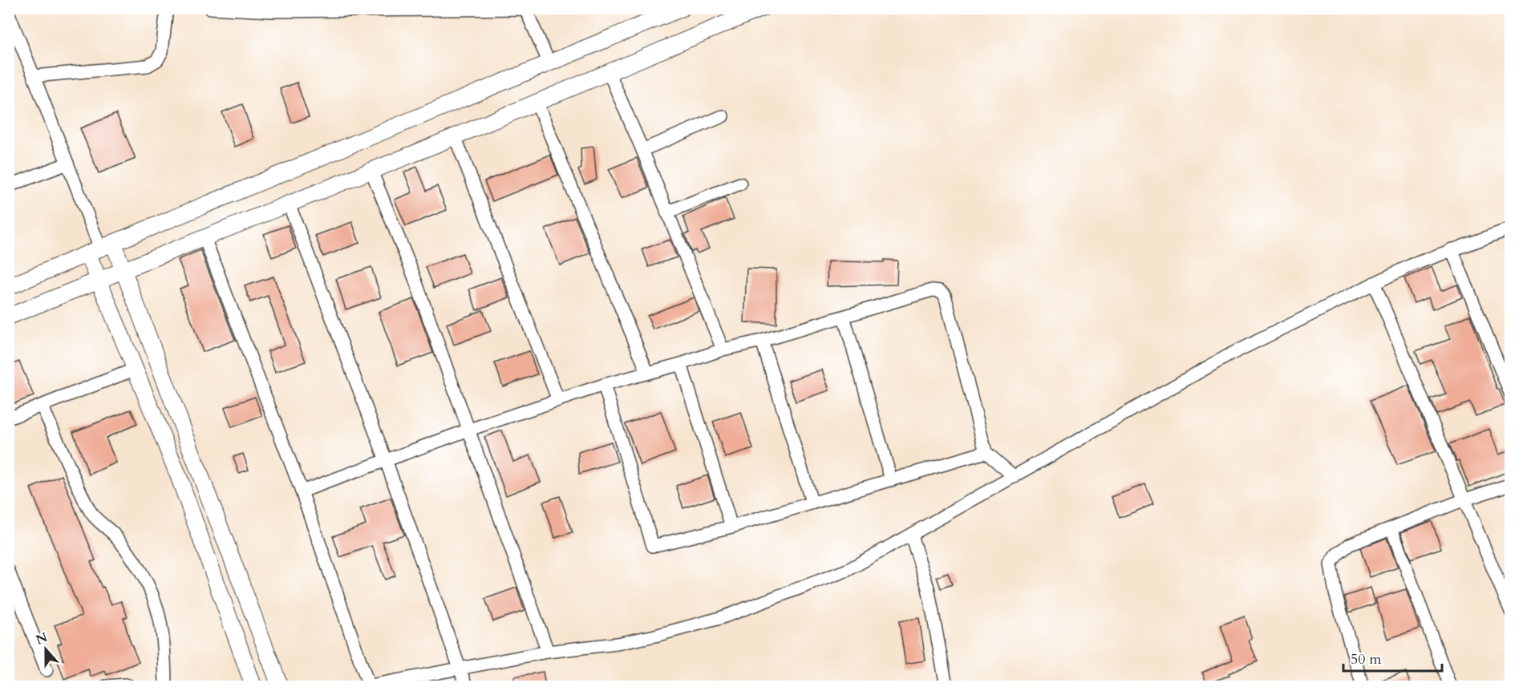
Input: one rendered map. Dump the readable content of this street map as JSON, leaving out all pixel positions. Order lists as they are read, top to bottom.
{
  "scale_bar": "50 m",
  "north": "top"
}
